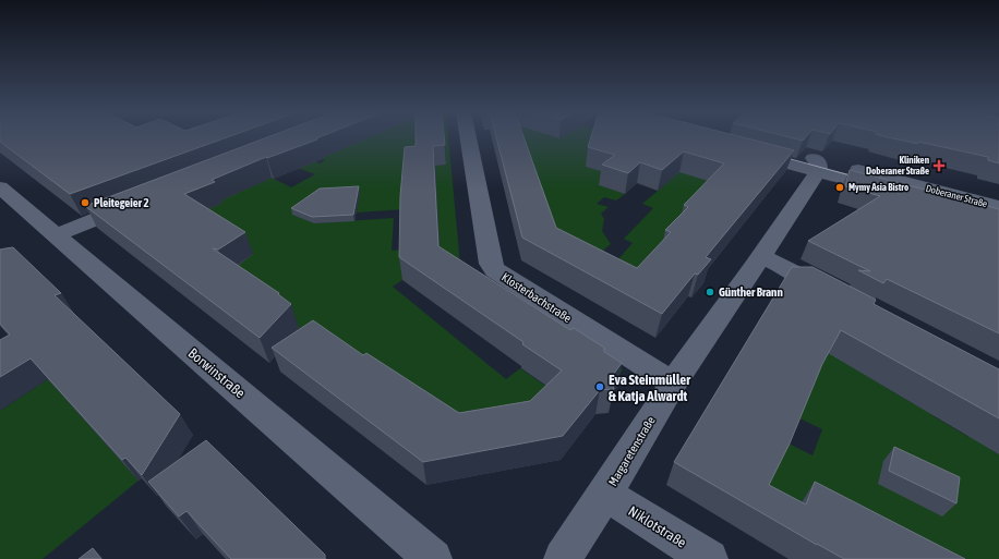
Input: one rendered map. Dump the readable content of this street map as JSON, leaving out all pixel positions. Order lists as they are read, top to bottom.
{
  "streets": {
    "street": [
      "Doberaner Straße",
      "Klosterbachstraße",
      "Borwinstraße",
      "Margaretenstraße",
      "Niklotstraße"
    ]
  },
  "crossings": [
    ["Doberaner Straße", "Margaretenstraße"],
    ["Klosterbachstraße", "Margaretenstraße"],
    ["Margaretenstraße", "Niklotstraße"]
  ],
  "places": {
    "health": ["Kliniken Doberaner Straße"],
    "other": [
      "Mymy Asia Bistro",
      "Pleitegeier 2",
      "Günther Brann",
      "Eva Steinmüller & Katja Alwardt"
    ]
  }
}
